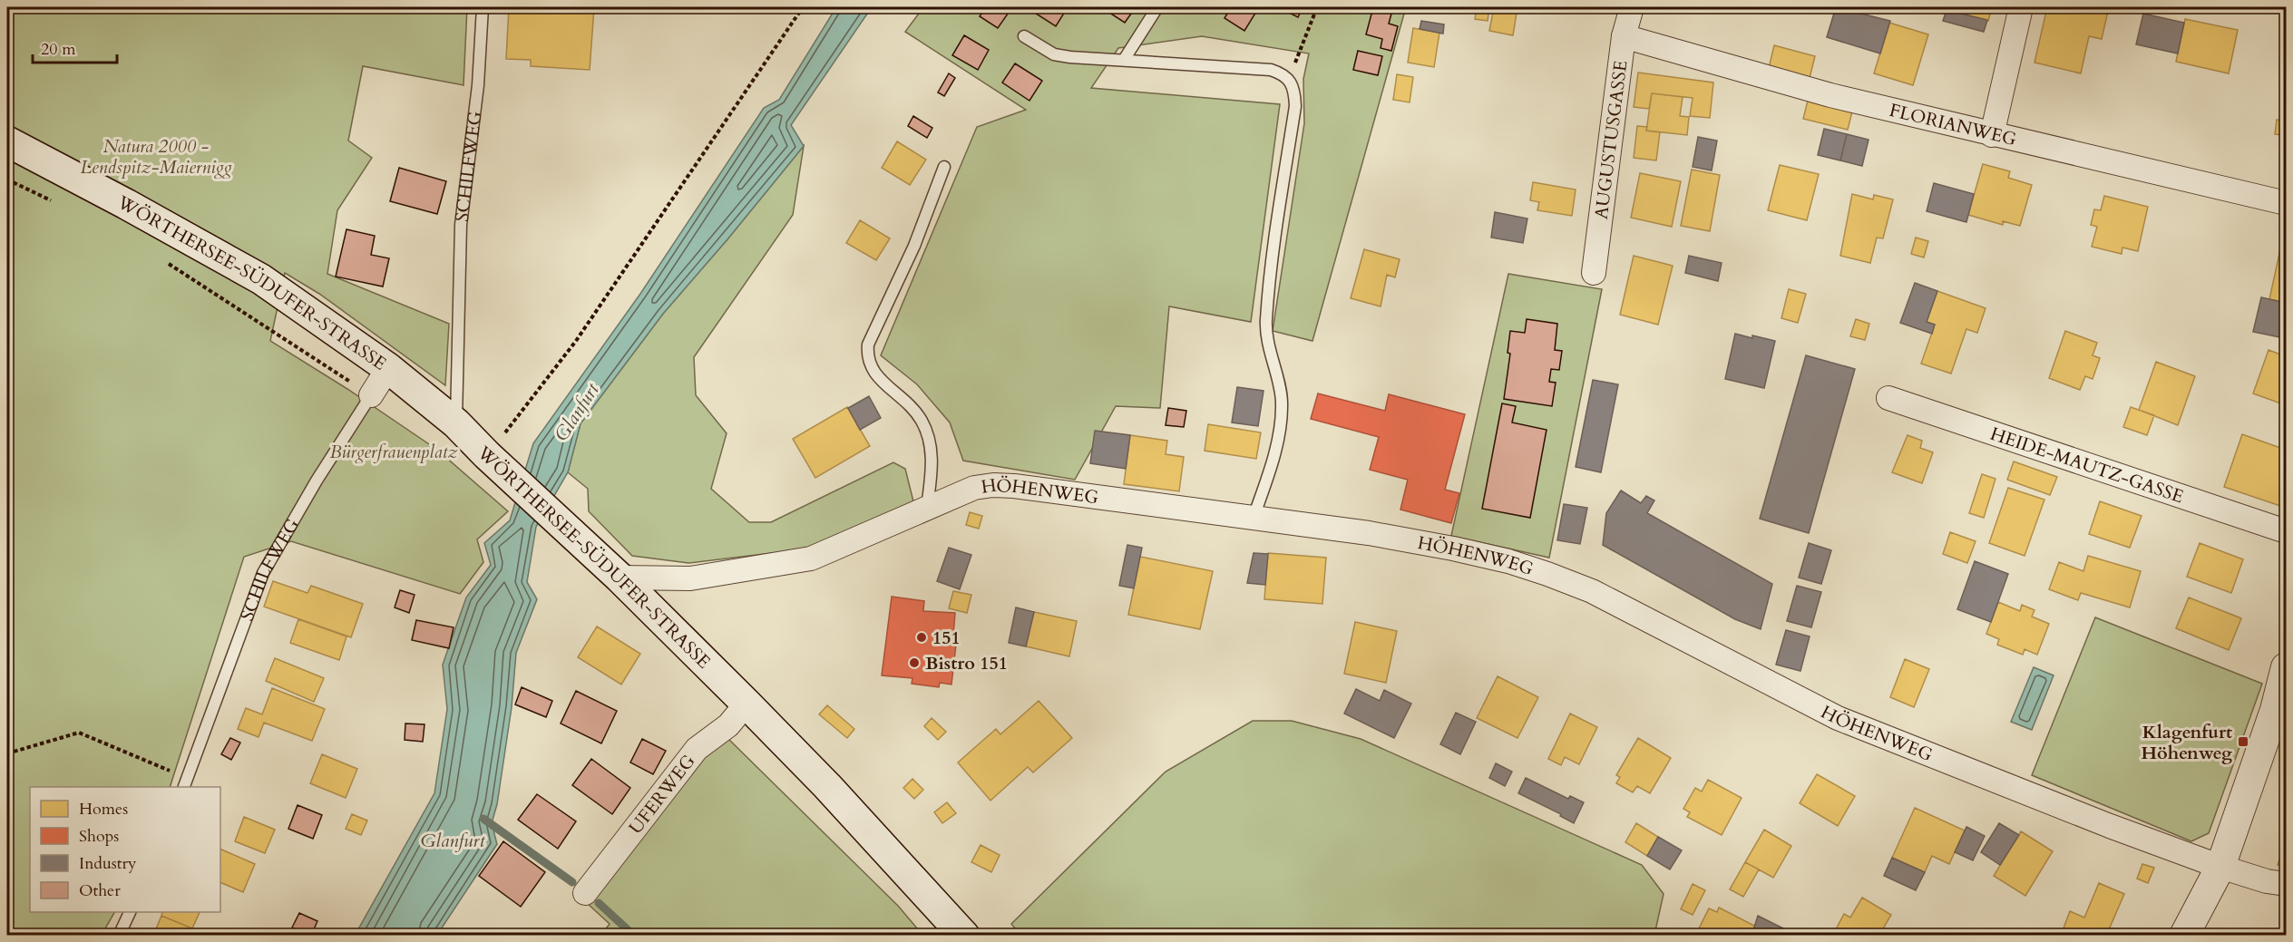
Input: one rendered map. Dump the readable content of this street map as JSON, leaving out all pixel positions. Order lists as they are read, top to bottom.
{
  "streets": {
    "main road": ["WÖRTHERSEE-SÜDUFER-STRASSE"],
    "street": [
      "FLORIANWEG",
      "AUGUSTUSGASSE",
      "SCHILFWEG",
      "HEIDE-MAUTZ-GASSE",
      "HÖHENWEG",
      "UFERWEG"
    ]
  },
  "crossings": [
    ["FLORIANWEG", "AUGUSTUSGASSE"],
    ["SCHILFWEG", "WÖRTHERSEE-SÜDUFER-STRASSE"],
    ["WÖRTHERSEE-SÜDUFER-STRASSE", "HÖHENWEG"],
    ["WÖRTHERSEE-SÜDUFER-STRASSE", "UFERWEG"]
  ],
  "water": ["Glanfurt"],
  "parks": ["Natura 2000 - Lendspitz-Maiernigg", "Bürgerfrauenplatz"],
  "places": {
    "other": ["151", "Bistro 151"],
    "transit": ["Klagenfurt Höhenweg"]
  },
  "legend": [
    "Homes",
    "Shops",
    "Industry",
    "Other"
  ],
  "scale_bar": "20 m"
}
